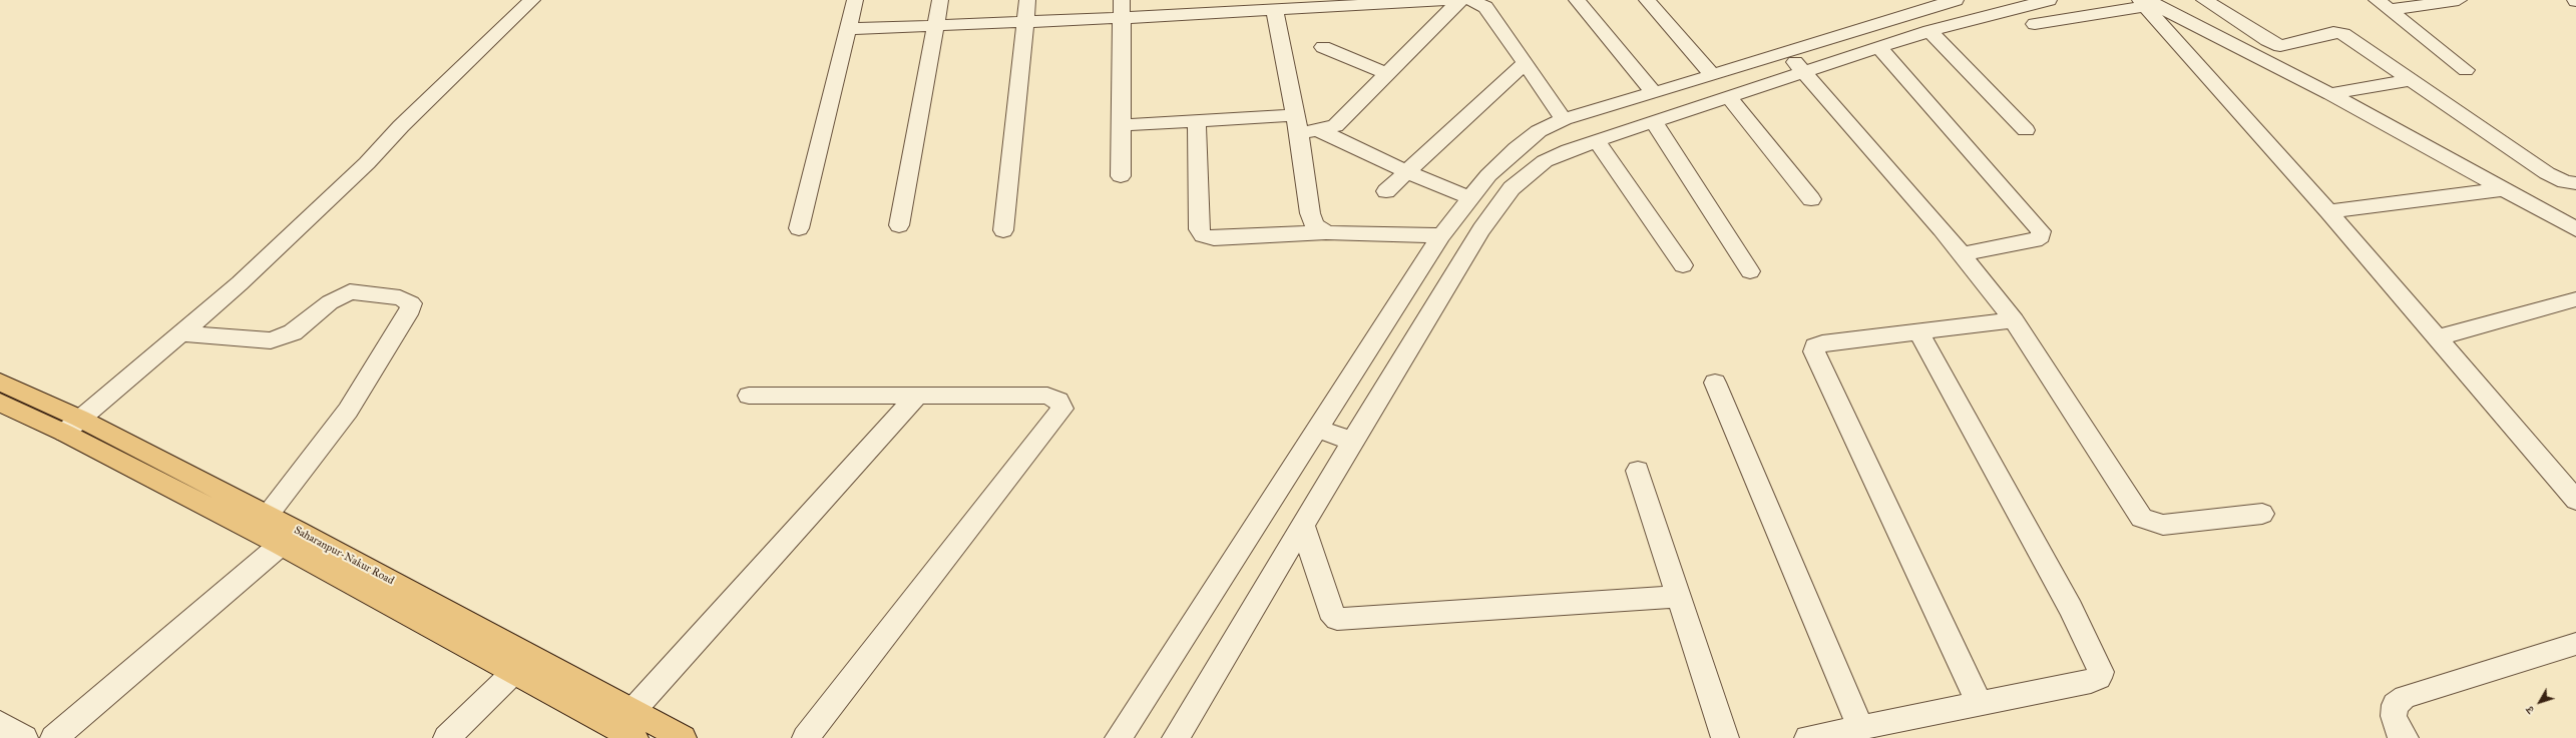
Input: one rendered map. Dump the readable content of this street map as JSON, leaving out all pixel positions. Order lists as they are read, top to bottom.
{
  "streets": {
    "main road": ["Saharanpur-Nakur Road"]
  },
  "north": "bottom left"
}
